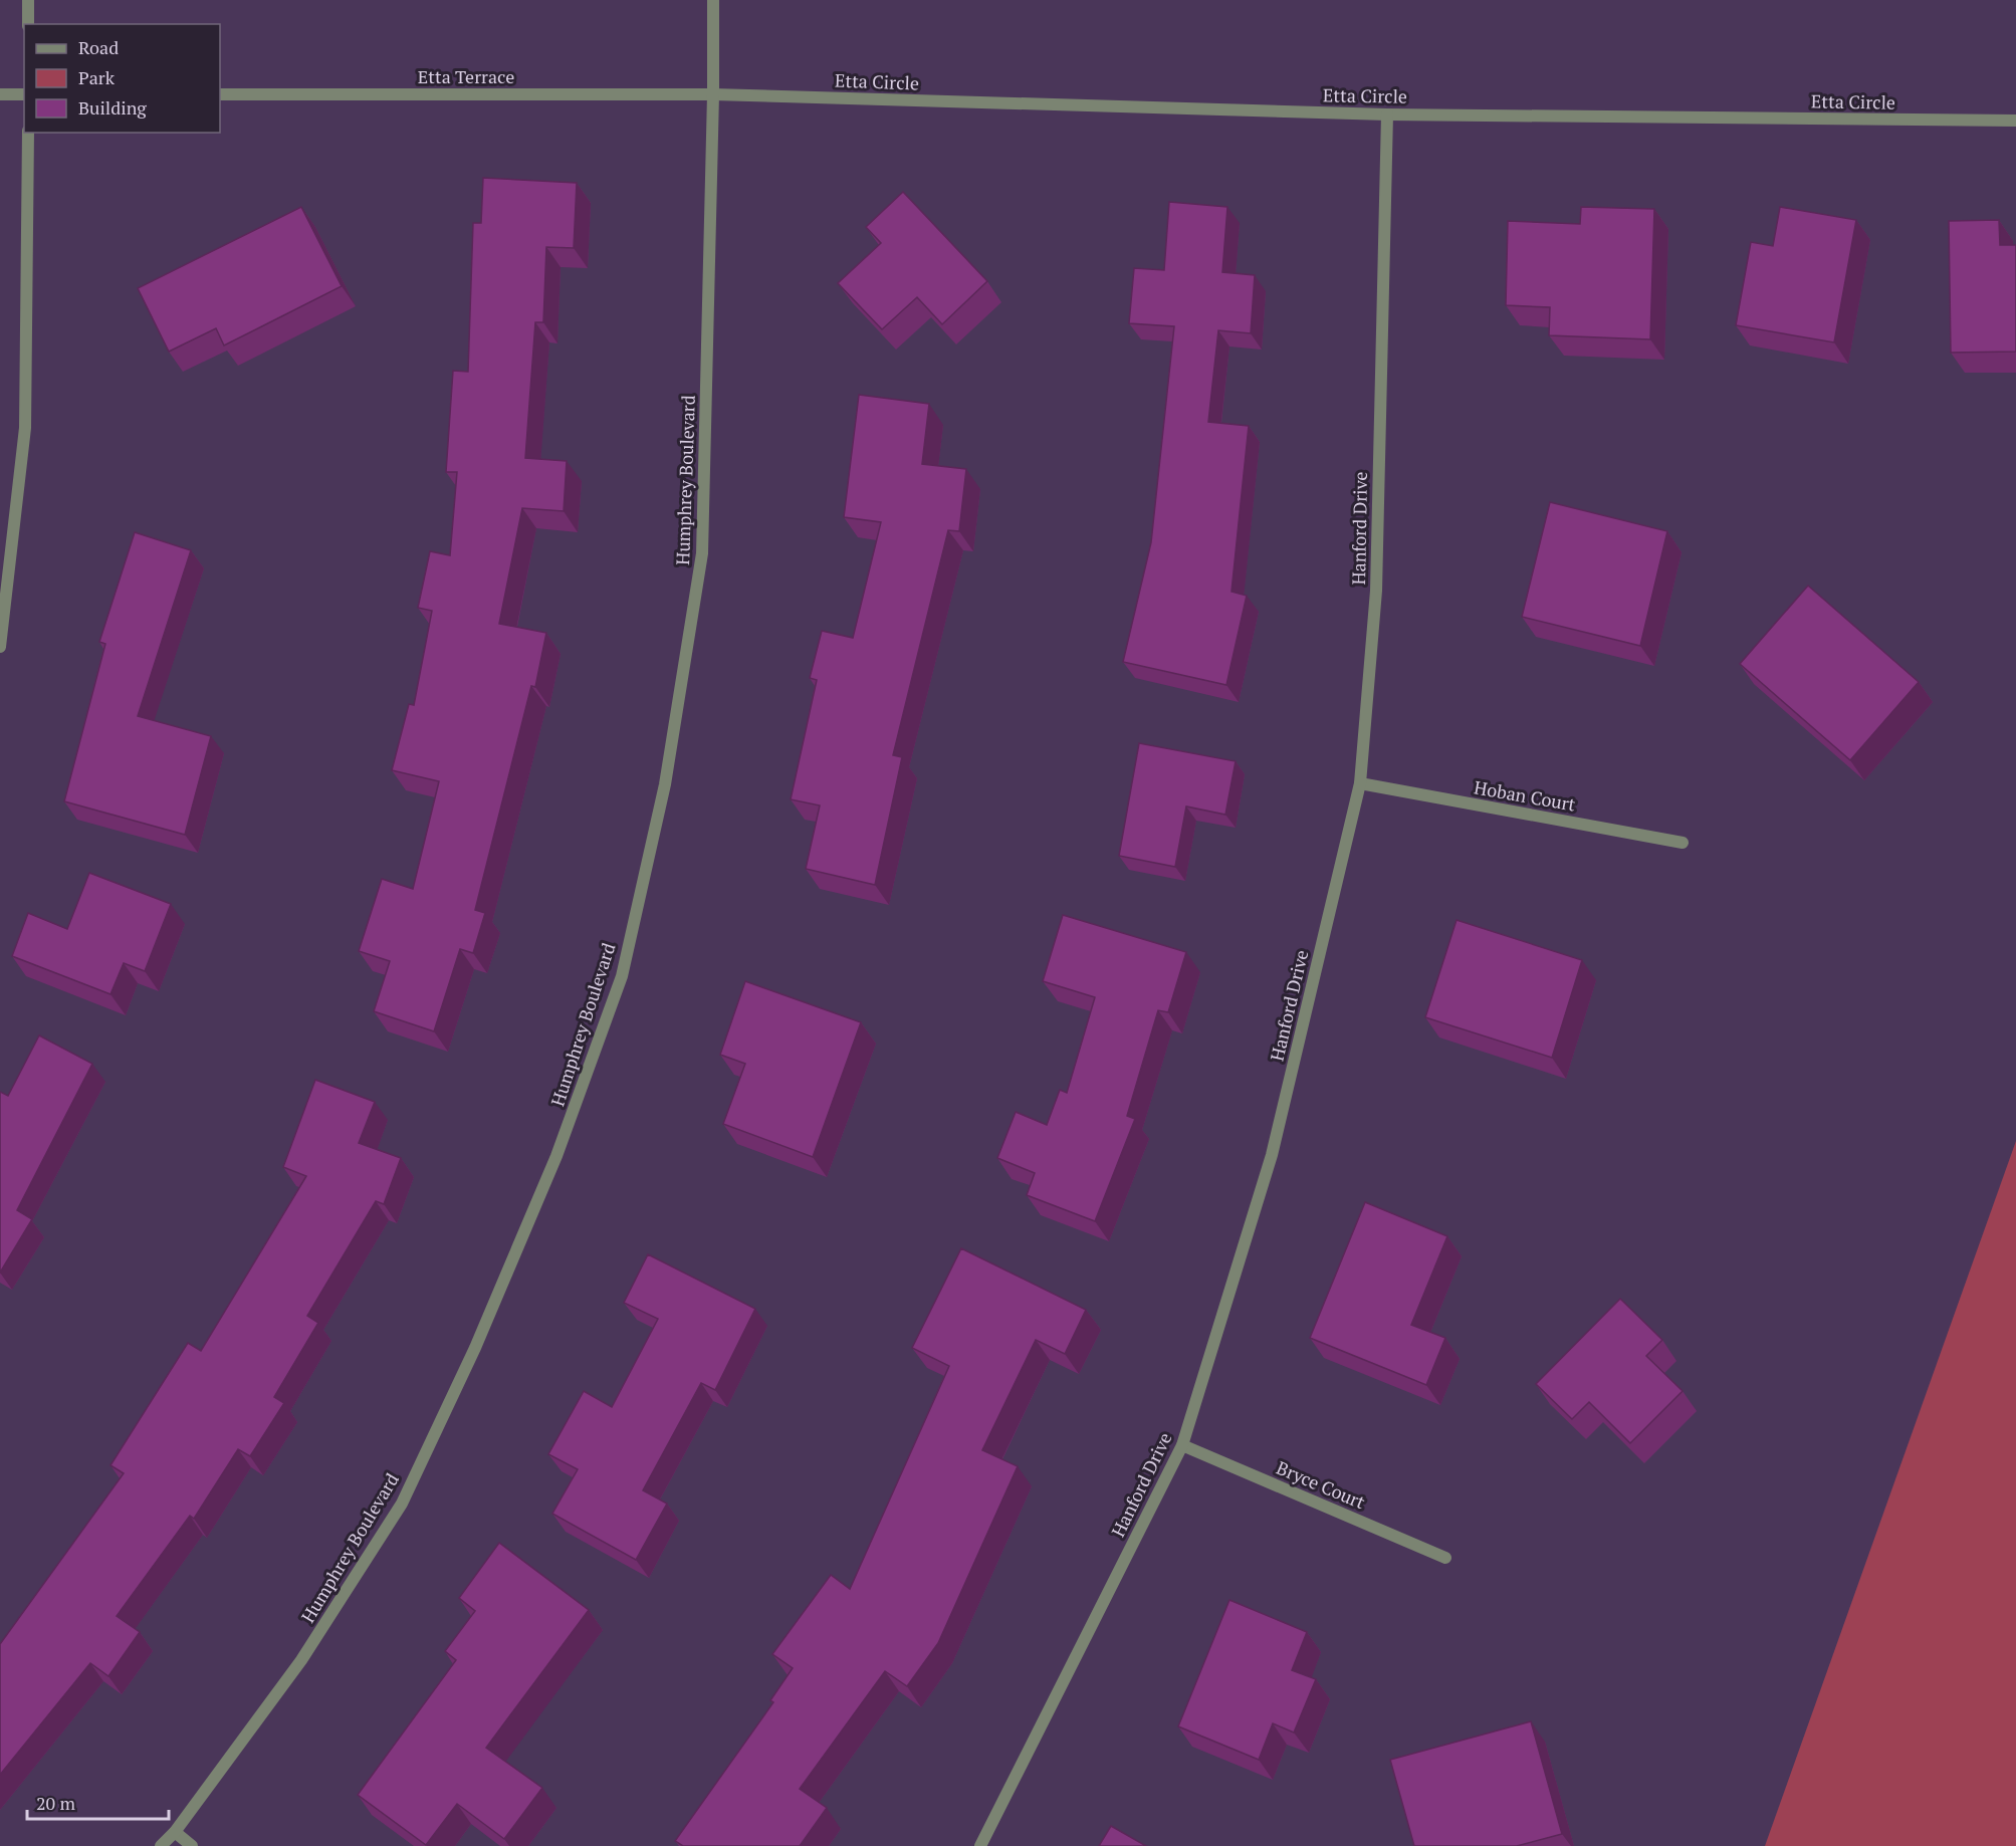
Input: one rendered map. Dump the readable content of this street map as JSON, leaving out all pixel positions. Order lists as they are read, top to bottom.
{
  "streets": {
    "street": [
      "Etta Terrace",
      "Etta Circle",
      "Humphrey Boulevard",
      "Hanford Drive",
      "Hoban Court",
      "Bryce Court"
    ]
  },
  "crossings": [
    ["Etta Terrace", "Etta Circle"],
    ["Etta Terrace", "Humphrey Boulevard"],
    ["Etta Circle", "Humphrey Boulevard"],
    ["Etta Circle", "Hanford Drive"],
    ["Hanford Drive", "Hoban Court"],
    ["Hanford Drive", "Bryce Court"]
  ],
  "legend": ["Road", "Park", "Building"],
  "scale_bar": "20 m"
}
